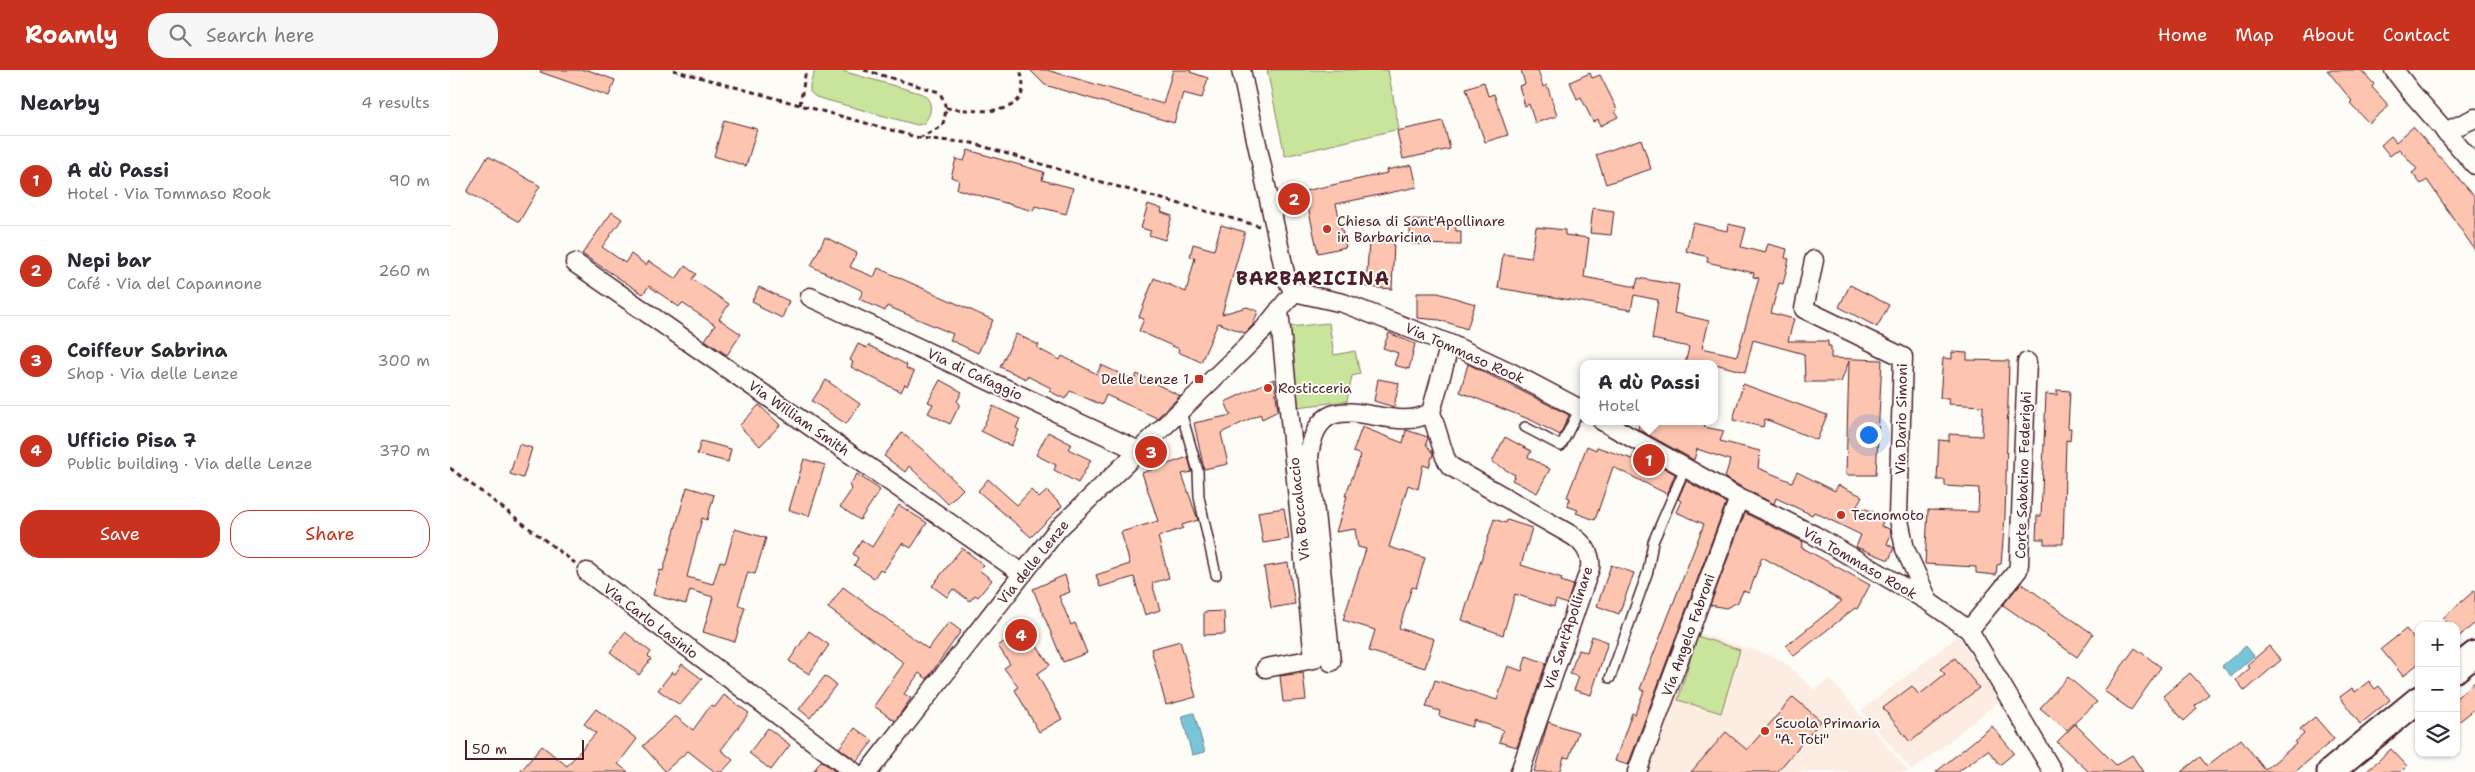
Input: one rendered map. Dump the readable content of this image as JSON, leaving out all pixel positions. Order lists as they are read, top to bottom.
{
  "streets": {
    "street": [
      "Via Tommaso Rook",
      "Via di Cafaggio",
      "Via William Smith",
      "Via Dario Simoni",
      "Corte Sabatino Federighi",
      "Via Boccalaccio",
      "Via delle Lenze",
      "Via Carlo Lasinio",
      "Via Sant'Apollinare",
      "Via Angelo Fabroni"
    ]
  },
  "crossings": [
    ["Via Tommaso Rook", "Via Dario Simoni"],
    ["Via Tommaso Rook", "Corte Sabatino Federighi"],
    ["Via Tommaso Rook", "Via delle Lenze"],
    ["Via Tommaso Rook", "Via Angelo Fabroni"],
    ["Via di Cafaggio", "Via delle Lenze"],
    ["Via William Smith", "Via delle Lenze"],
    ["Via Boccalaccio", "Via delle Lenze"]
  ],
  "districts": ["BARBARICINA"],
  "places": {
    "other": [
      "Chiesa di Sant'Apollinare in Barbaricina",
      "Rosticceria",
      "Tecnomoto",
      "Scuola Primaria \"A. Toti\""
    ],
    "transit": ["Delle Lenze 1"]
  },
  "scale_bar": "50 m",
  "page": {
    "header": "Roamly",
    "search": "Search here",
    "nav": [
      "Home",
      "Map",
      "About",
      "Contact"
    ],
    "heading": ["Nearby", "4 results"],
    "list": [
      {
        "mark": "1",
        "name": "A dù Passi",
        "note": "Hotel · Via Tommaso Rook",
        "value": "90 m"
      },
      {
        "mark": "2",
        "name": "Nepi bar",
        "note": "Café · Via del Capannone",
        "value": "260 m"
      },
      {
        "mark": "3",
        "name": "Coiffeur Sabrina",
        "note": "Shop · Via delle Lenze",
        "value": "300 m"
      },
      {
        "mark": "4",
        "name": "Ufficio Pisa 7",
        "note": "Public building · Via delle Lenze",
        "value": "370 m"
      }
    ],
    "pins": [
      "2",
      "3",
      "1",
      "4"
    ],
    "popup": ["A dù Passi", "Hotel"],
    "buttons": ["Save", "Share"],
    "map_buttons": ["+", "−"],
    "scale": "50 m"
  }
}
